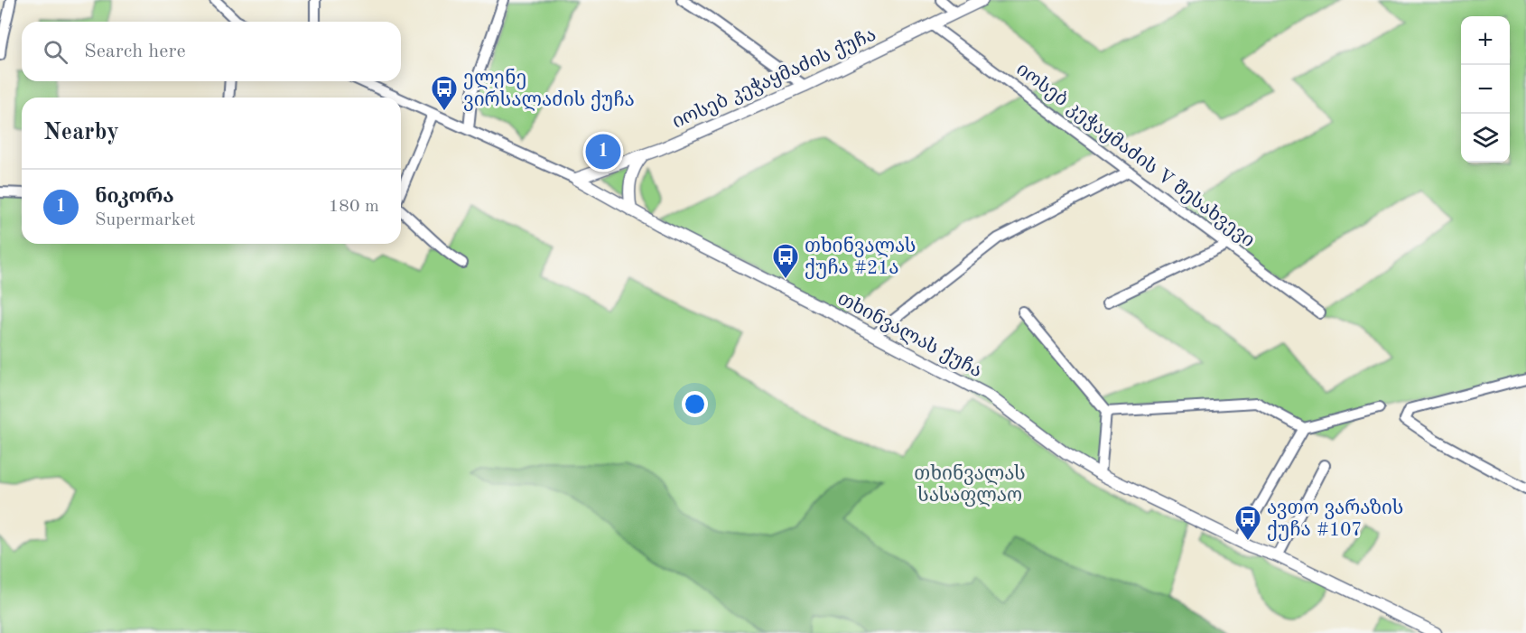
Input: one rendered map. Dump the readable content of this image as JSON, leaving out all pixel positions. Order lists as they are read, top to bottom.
{
  "streets": {
    "street": ["იოსებ კეჭაყმაძის ქუჩა", "იოსებ კეჭაყმაძის V შესახვევი", "თხინვალას ქუჩა"]
  },
  "crossings": [
    ["იოსებ კეჭაყმაძის ქუჩა", "იოსებ კეჭაყმაძის V შესახვევი"],
    ["იოსებ კეჭაყმაძის ქუჩა", "თხინვალას ქუჩა"]
  ],
  "parks": ["თხინვალას სასაფლაო"],
  "places": {
    "bus stop": ["ელენე ვირსალაძის ქუჩა", "თხინვალას ქუჩა #21ა", "ავთო ვარაზის ქუჩა #107"]
  },
  "page": {
    "map_buttons": ["+", "−"],
    "search": "Search here",
    "heading": "Nearby",
    "pins": "1",
    "list": [
      {
        "mark": "1",
        "name": "ნიკორა",
        "note": "Supermarket",
        "value": "180 m"
      }
    ]
  }
}
